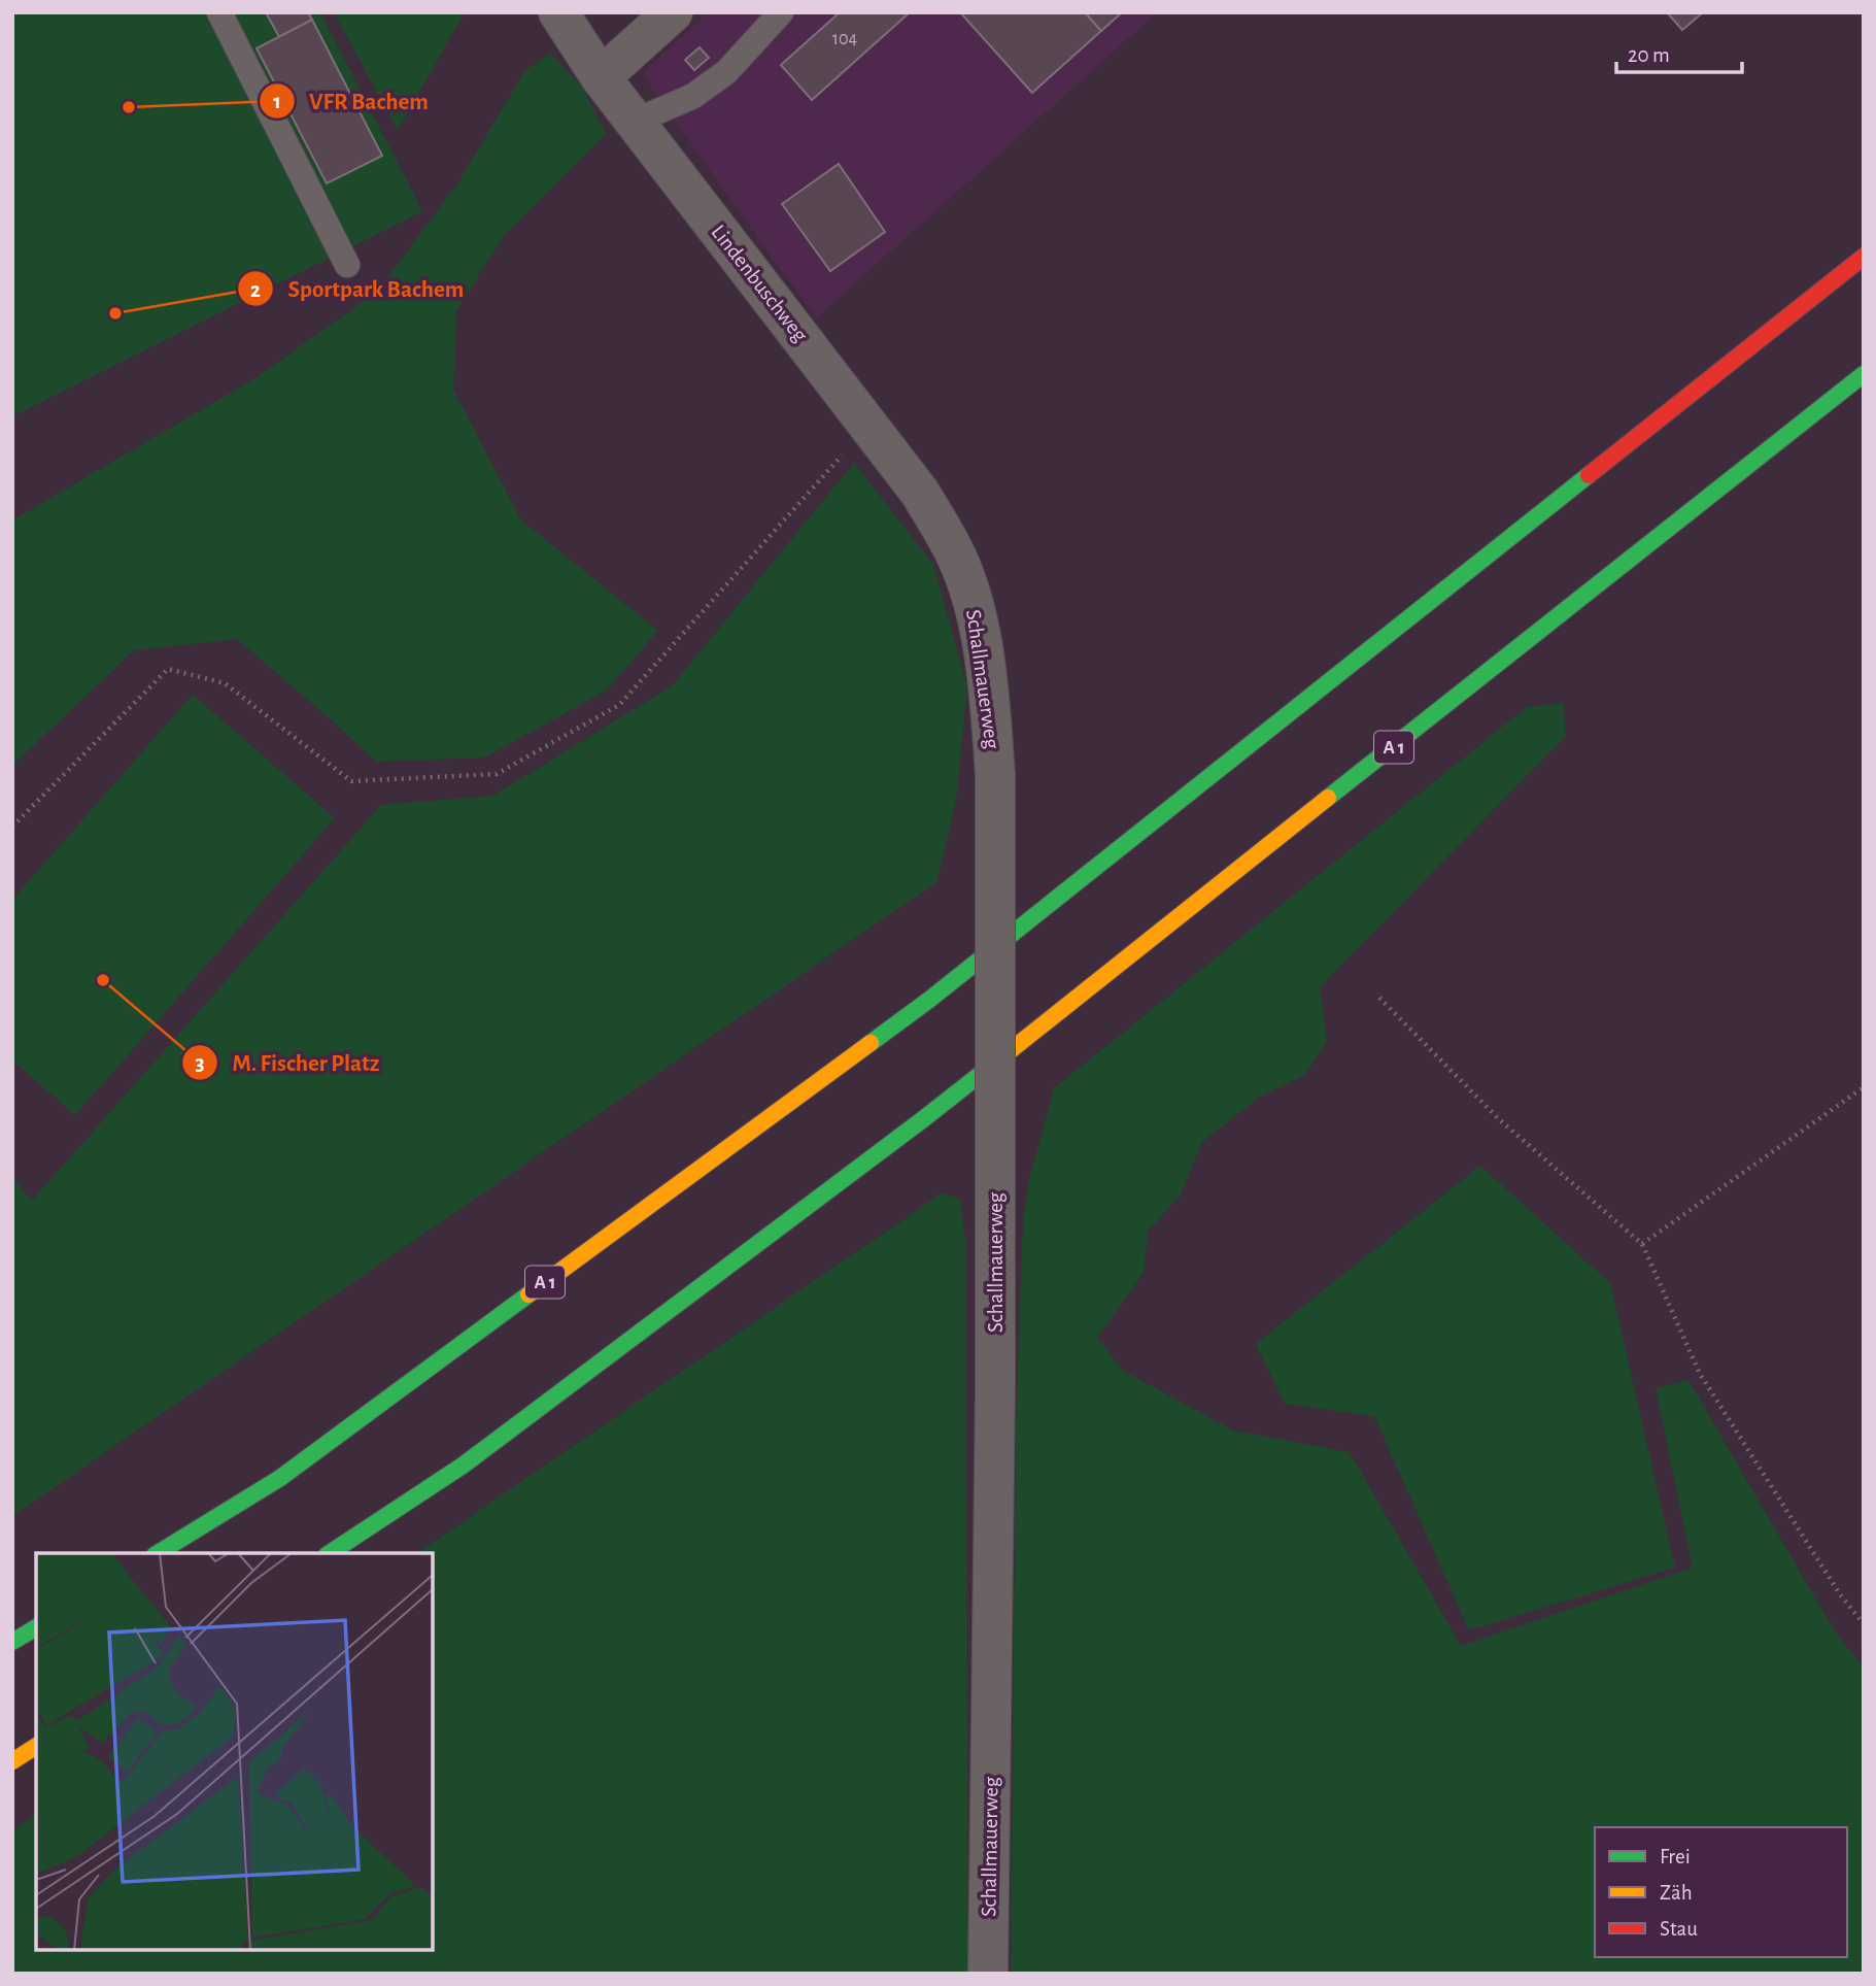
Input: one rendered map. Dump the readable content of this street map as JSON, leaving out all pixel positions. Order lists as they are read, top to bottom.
{
  "streets": {
    "highway": ["A 1"],
    "street": ["Lindenbuschweg", "Schallmauerweg"]
  },
  "crossings": [
    ["Lindenbuschweg", "Schallmauerweg"]
  ],
  "places": ["VFR Bachem", "Sportpark Bachem", "M. Fischer Platz"],
  "house_numbers": ["104"],
  "legend": ["Frei", "Zäh", "Stau"],
  "scale_bar": "20 m"
}
